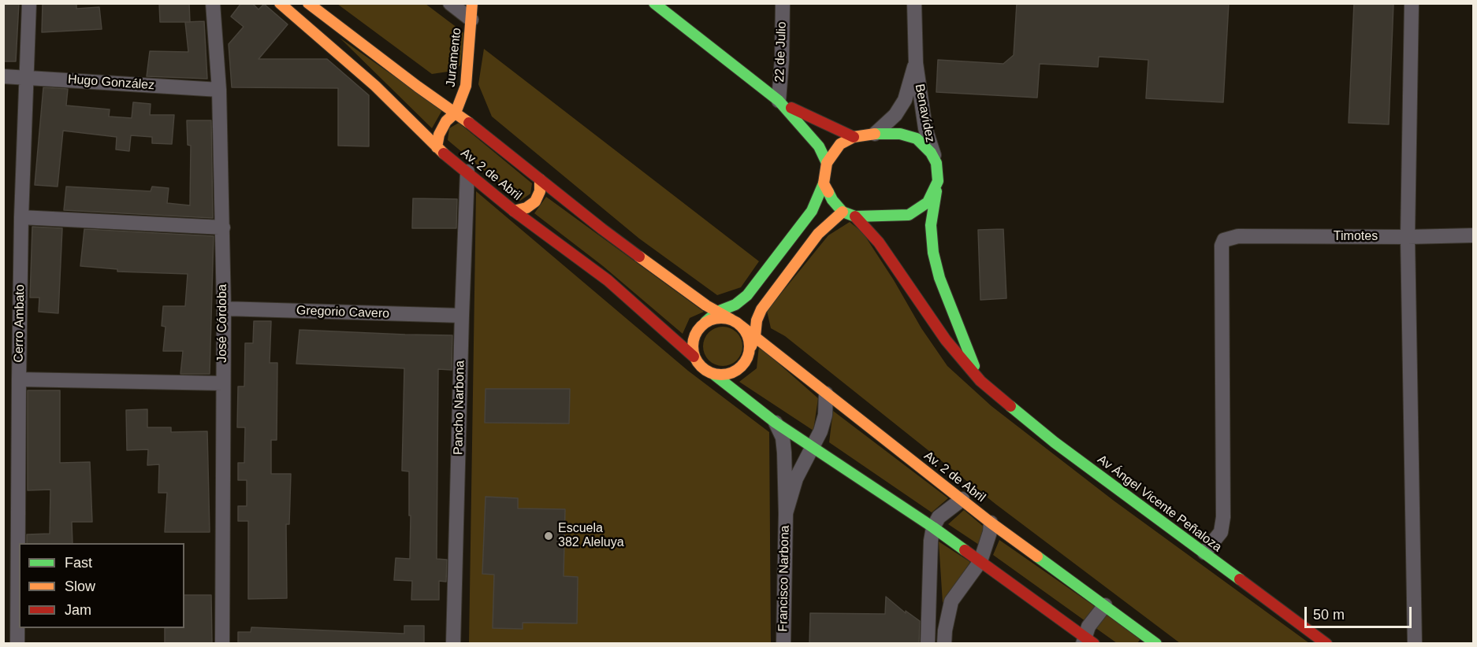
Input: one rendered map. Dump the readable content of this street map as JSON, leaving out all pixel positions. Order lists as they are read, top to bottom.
{
  "streets": {
    "main road": ["Juramento", "Av. 2 de Abril", "Av Ángel Vicente Peñaloza"],
    "street": [
      "22 de Julio",
      "Hugo González",
      "Benavídez",
      "Timotes",
      "Gregorio Cavero",
      "Cerro Ambato",
      "José Córdoba",
      "Pancho Narbona",
      "Francisco Narbona"
    ]
  },
  "crossings": [
    ["Juramento", "Av. 2 de Abril"],
    ["Hugo González", "Cerro Ambato"],
    ["Hugo González", "José Córdoba"],
    ["Benavídez", "Av Ángel Vicente Peñaloza"],
    ["Av. 2 de Abril", "Pancho Narbona"],
    ["Av. 2 de Abril", "Francisco Narbona"],
    ["Timotes", "Av Ángel Vicente Peñaloza"],
    ["Gregorio Cavero", "José Córdoba"],
    ["Gregorio Cavero", "Pancho Narbona"]
  ],
  "places": ["Escuela 382 Aleluya"],
  "legend": ["Fast", "Slow", "Jam"],
  "scale_bar": "50 m"
}
